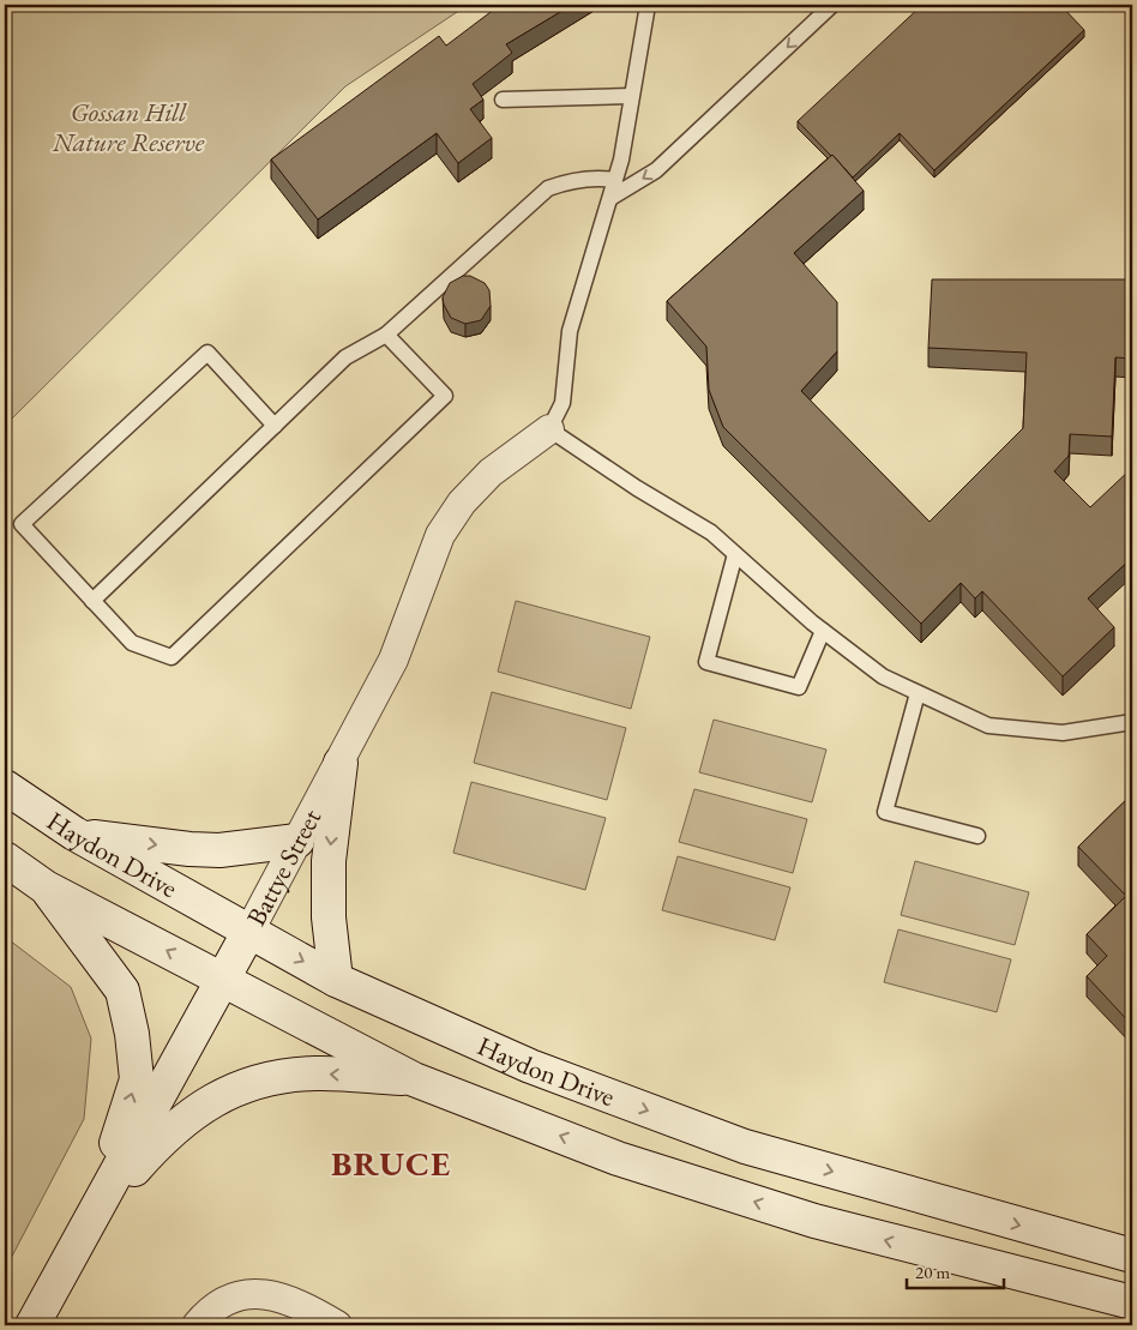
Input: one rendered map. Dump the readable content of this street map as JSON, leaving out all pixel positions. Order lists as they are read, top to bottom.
{
  "streets": {
    "main road": ["Haydon Drive", "Battye Street"]
  },
  "crossings": [
    ["Haydon Drive", "Battye Street"]
  ],
  "districts": ["BRUCE"],
  "parks": ["Gossan Hill Nature Reserve"],
  "scale_bar": "20 m"
}
